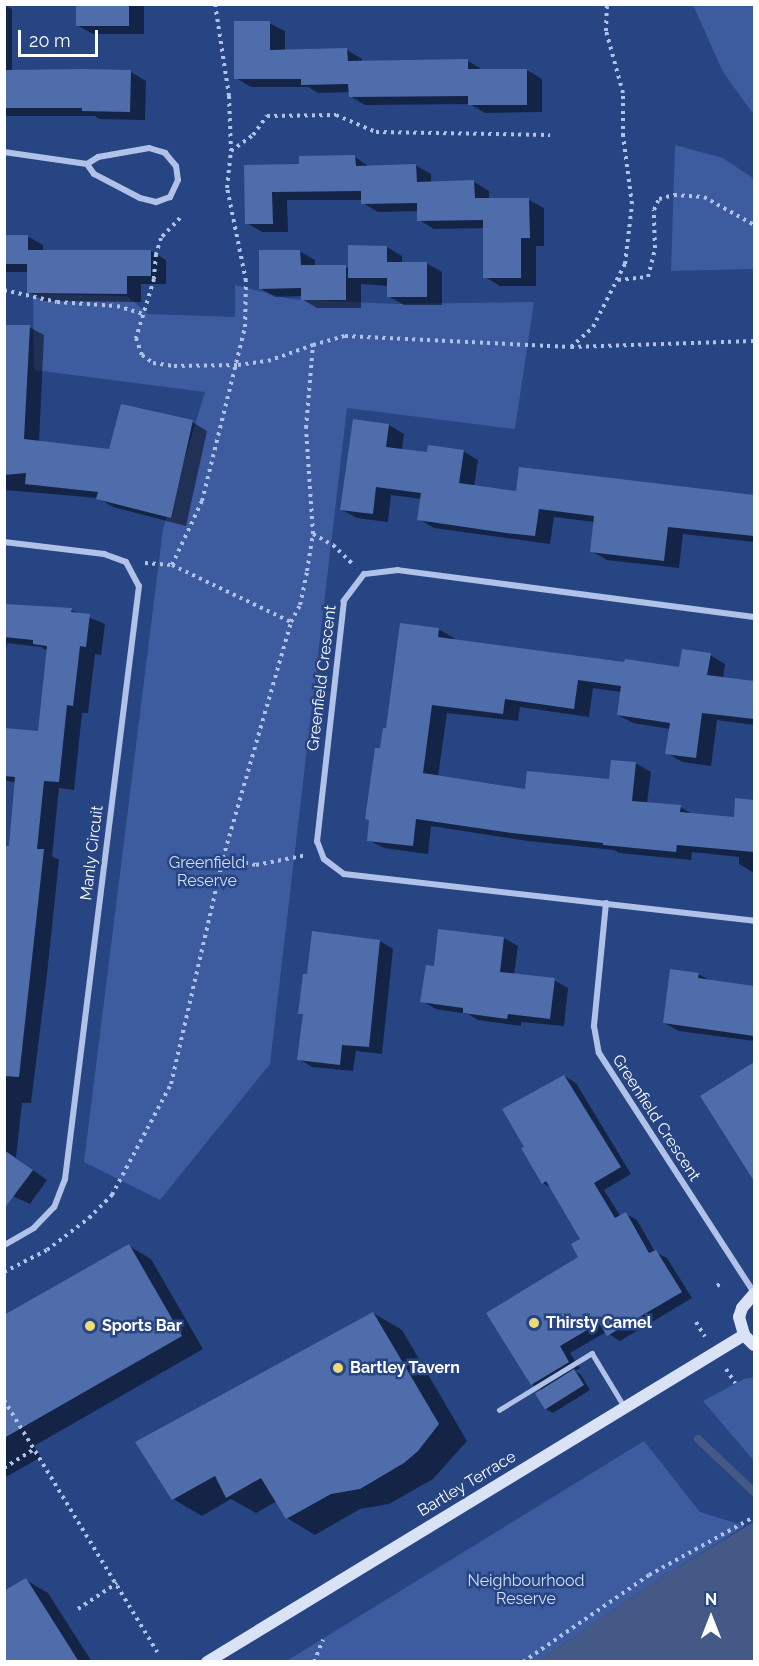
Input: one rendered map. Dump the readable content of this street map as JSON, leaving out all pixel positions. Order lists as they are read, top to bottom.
{
  "streets": {
    "street": ["Greenfield Crescent", "Manly Circuit", "Bartley Terrace"]
  },
  "parks": ["Greenfield Reserve", "Neighbourhood Reserve"],
  "places": ["Thirsty Camel", "Sports Bar", "Bartley Tavern"],
  "scale_bar": "20 m",
  "north": "top"
}
